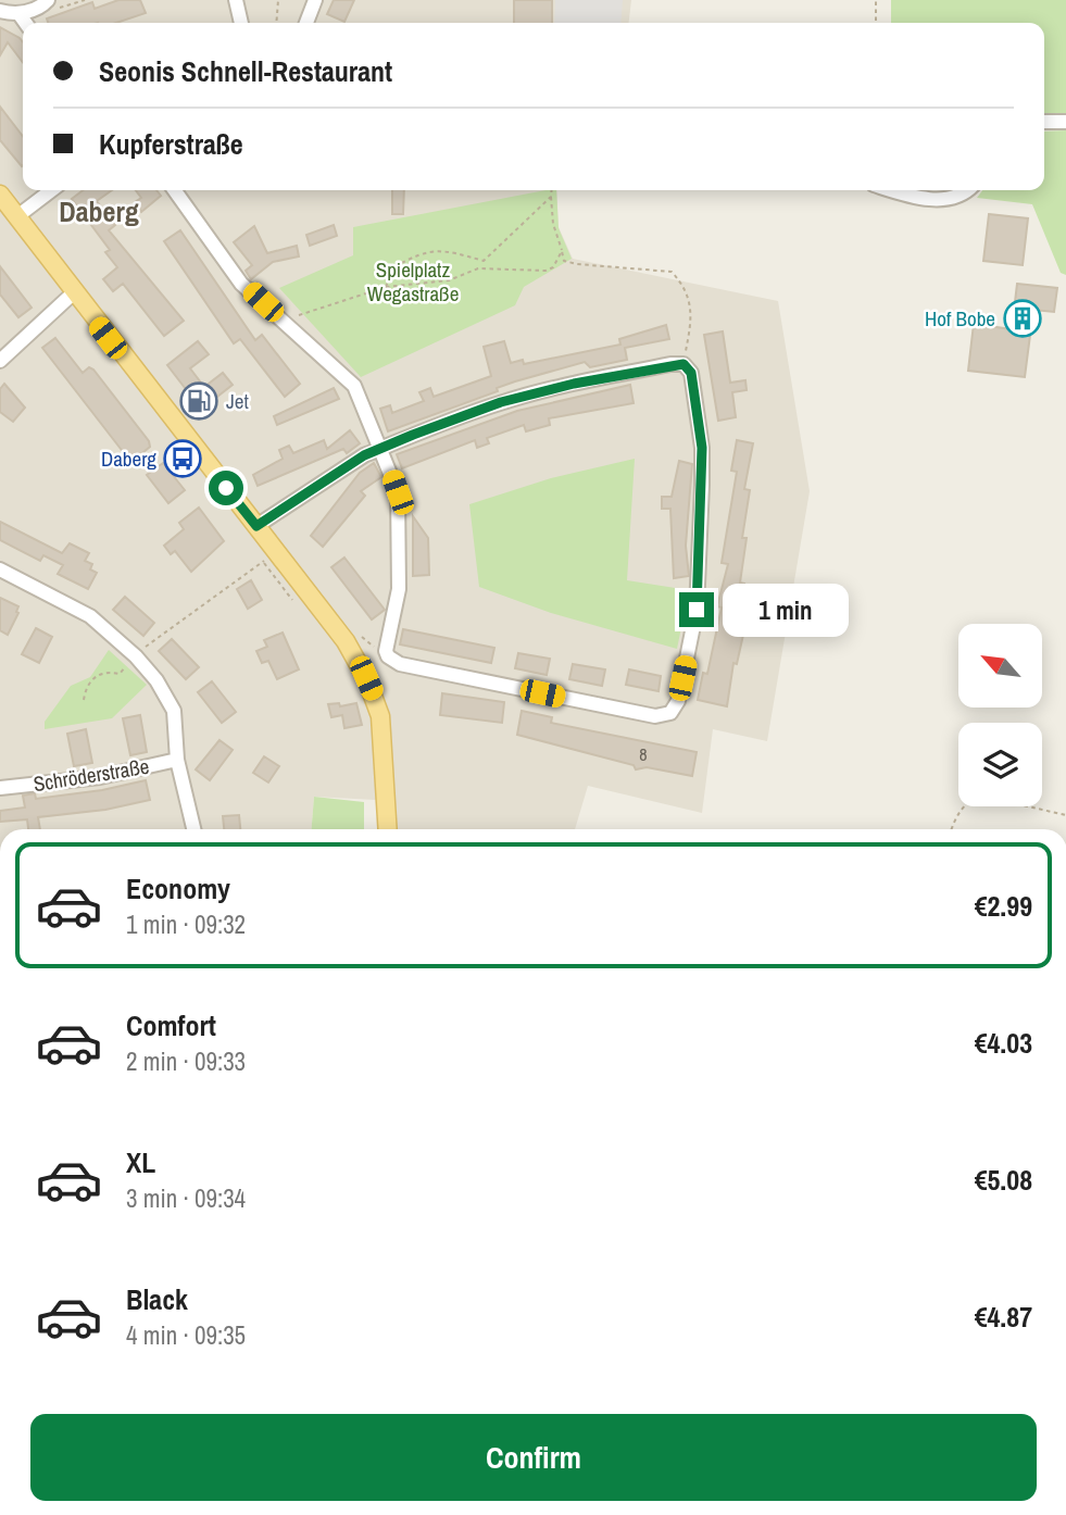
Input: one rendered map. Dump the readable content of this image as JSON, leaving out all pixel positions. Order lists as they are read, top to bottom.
{
  "streets": {
    "street": ["Schröderstraße"]
  },
  "districts": ["Daberg"],
  "parks": ["Spielplatz Wegastraße"],
  "places": {
    "building": ["Hof Bobe"],
    "fuel station": ["Jet"],
    "bus stop": ["Daberg"]
  },
  "house_numbers": ["8"],
  "north": "top left",
  "page": {
    "banner": ["Seonis Schnell-Restaurant", "Kupferstraße"],
    "bubble": "1 min",
    "list": [
      {
        "name": "Economy",
        "note": "1 min · 09:32",
        "value": "€2.99"
      },
      {
        "name": "Comfort",
        "note": "2 min · 09:33",
        "value": "€4.03"
      },
      {
        "name": "XL",
        "note": "3 min · 09:34",
        "value": "€5.08"
      },
      {
        "name": "Black",
        "note": "4 min · 09:35",
        "value": "€4.87"
      }
    ],
    "buttons": "Confirm"
  }
}
